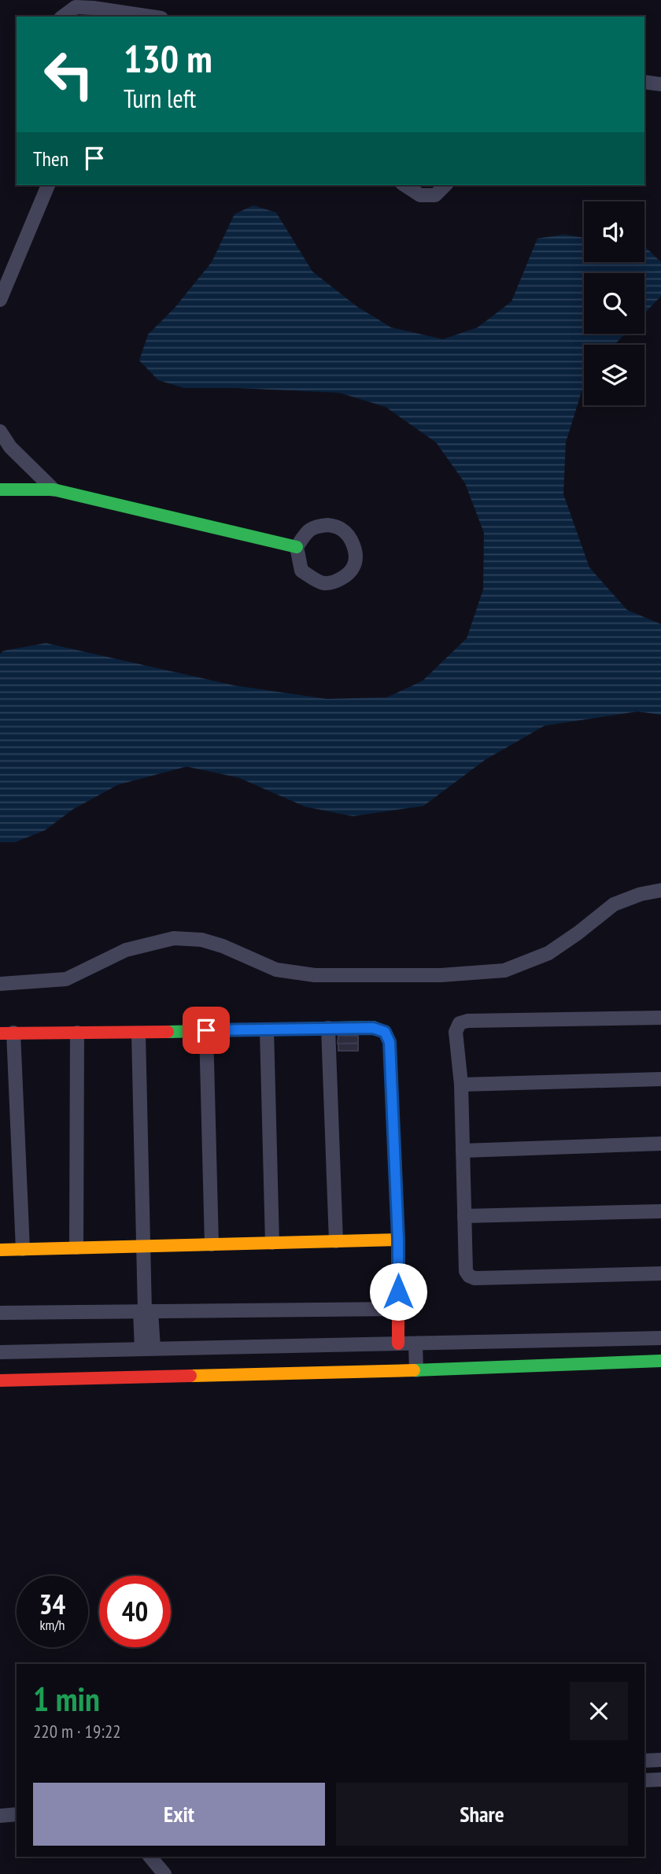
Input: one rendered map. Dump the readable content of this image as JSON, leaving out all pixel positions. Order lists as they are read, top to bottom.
{
  "page": {
    "turn": ["130 m", "Turn left"],
    "then": "Then",
    "speed": "34 km/h",
    "limit": "40",
    "heading": ["1 min", "220 m · 19:22"],
    "buttons": ["Exit", "Share"]
  }
}
